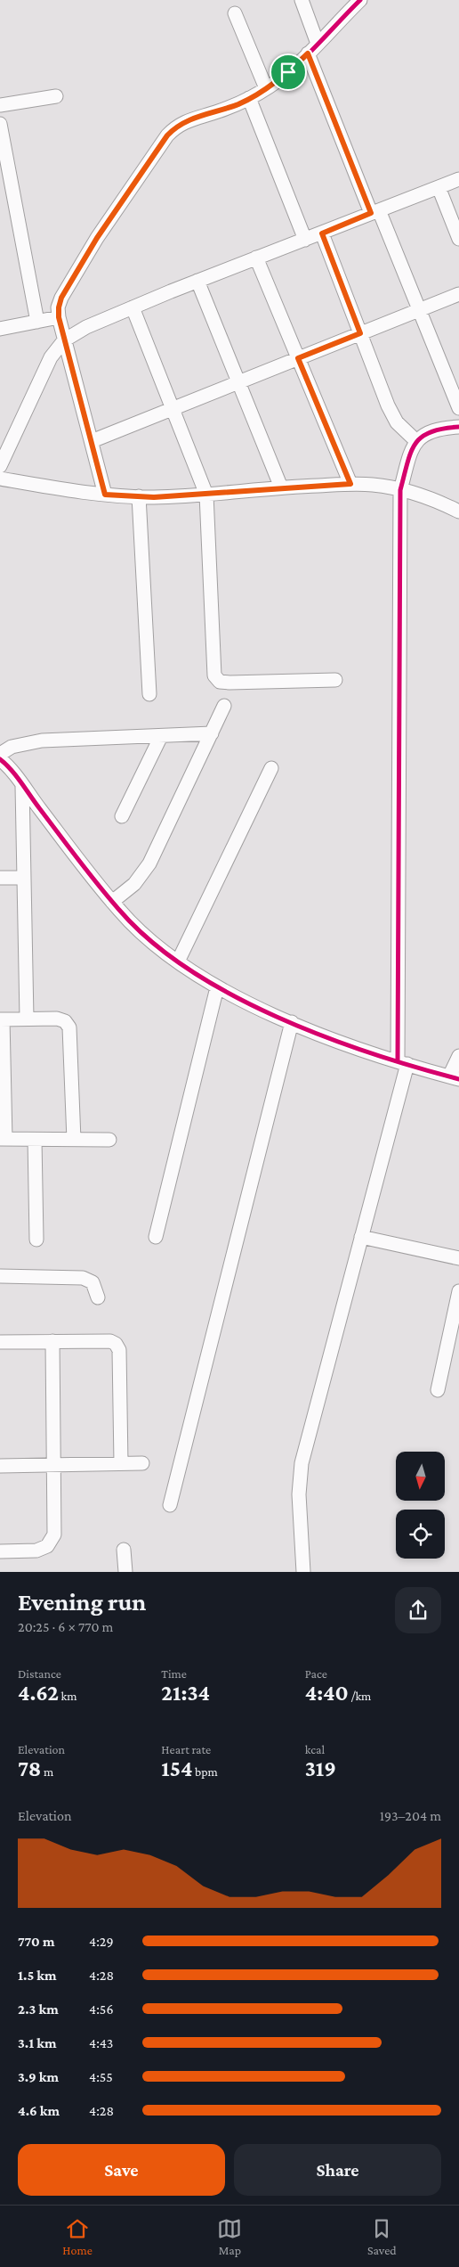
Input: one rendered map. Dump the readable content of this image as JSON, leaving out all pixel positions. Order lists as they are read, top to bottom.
{
  "north": "bottom",
  "page": {
    "heading": ["Evening run", "20:25 · 6 × 770 m"],
    "stats": [
      ["Distance", "4.62 km"],
      ["Time", "21:34"],
      ["Pace", "4:40 /km"],
      ["Elevation", "78 m"],
      ["Heart rate", "154 bpm"],
      ["kcal", "319"]
    ],
    "chart": ["Elevation", "193–204 m"],
    "list": [
      {
        "name": "770 m",
        "note": "4:29"
      },
      {
        "name": "1.5 km",
        "note": "4:28"
      },
      {
        "name": "2.3 km",
        "note": "4:56"
      },
      {
        "name": "3.1 km",
        "note": "4:43"
      },
      {
        "name": "3.9 km",
        "note": "4:55"
      },
      {
        "name": "4.6 km",
        "note": "4:28"
      }
    ],
    "buttons": ["Save", "Share"],
    "tabs": ["Home", "Map", "Saved"]
  }
}
